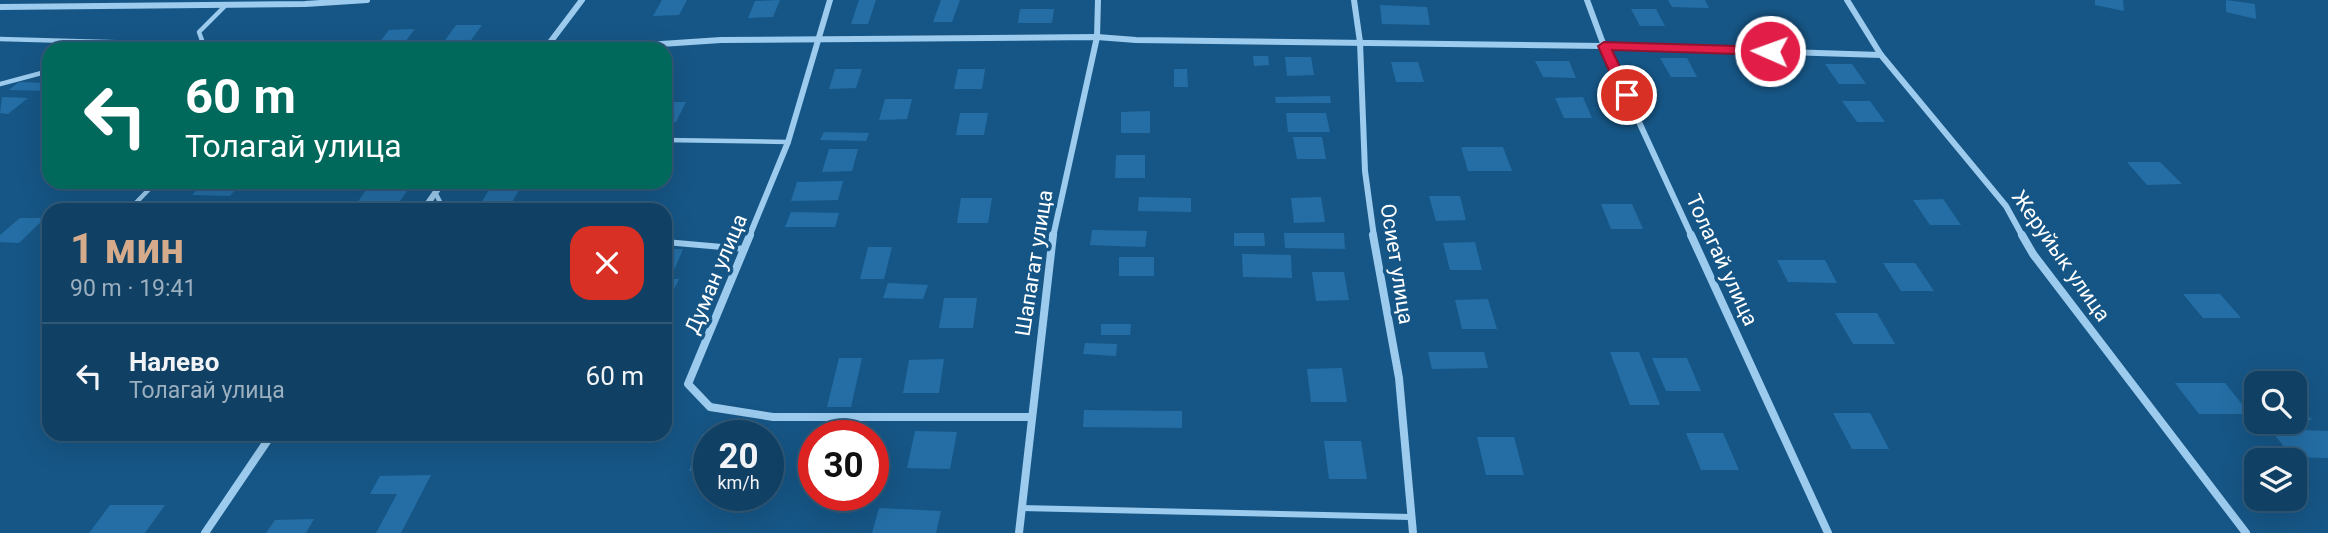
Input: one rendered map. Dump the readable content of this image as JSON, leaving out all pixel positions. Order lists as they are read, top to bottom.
{
  "streets": {
    "street": [
      "Жеруйык улица",
      "Толагай улица",
      "Шапагат улица",
      "Осиет улица",
      "Думан улица"
    ]
  },
  "crossings": [
    ["Шапагат улица", "Думан улица"]
  ],
  "page": {
    "turn": ["60 m", "Толагай улица"],
    "heading": ["1 мин", "90 m · 19:41"],
    "list": [
      {
        "name": "Налево",
        "note": "Толагай улица",
        "value": "60 m"
      }
    ],
    "speed": "20 km/h",
    "limit": "30"
  }
}
